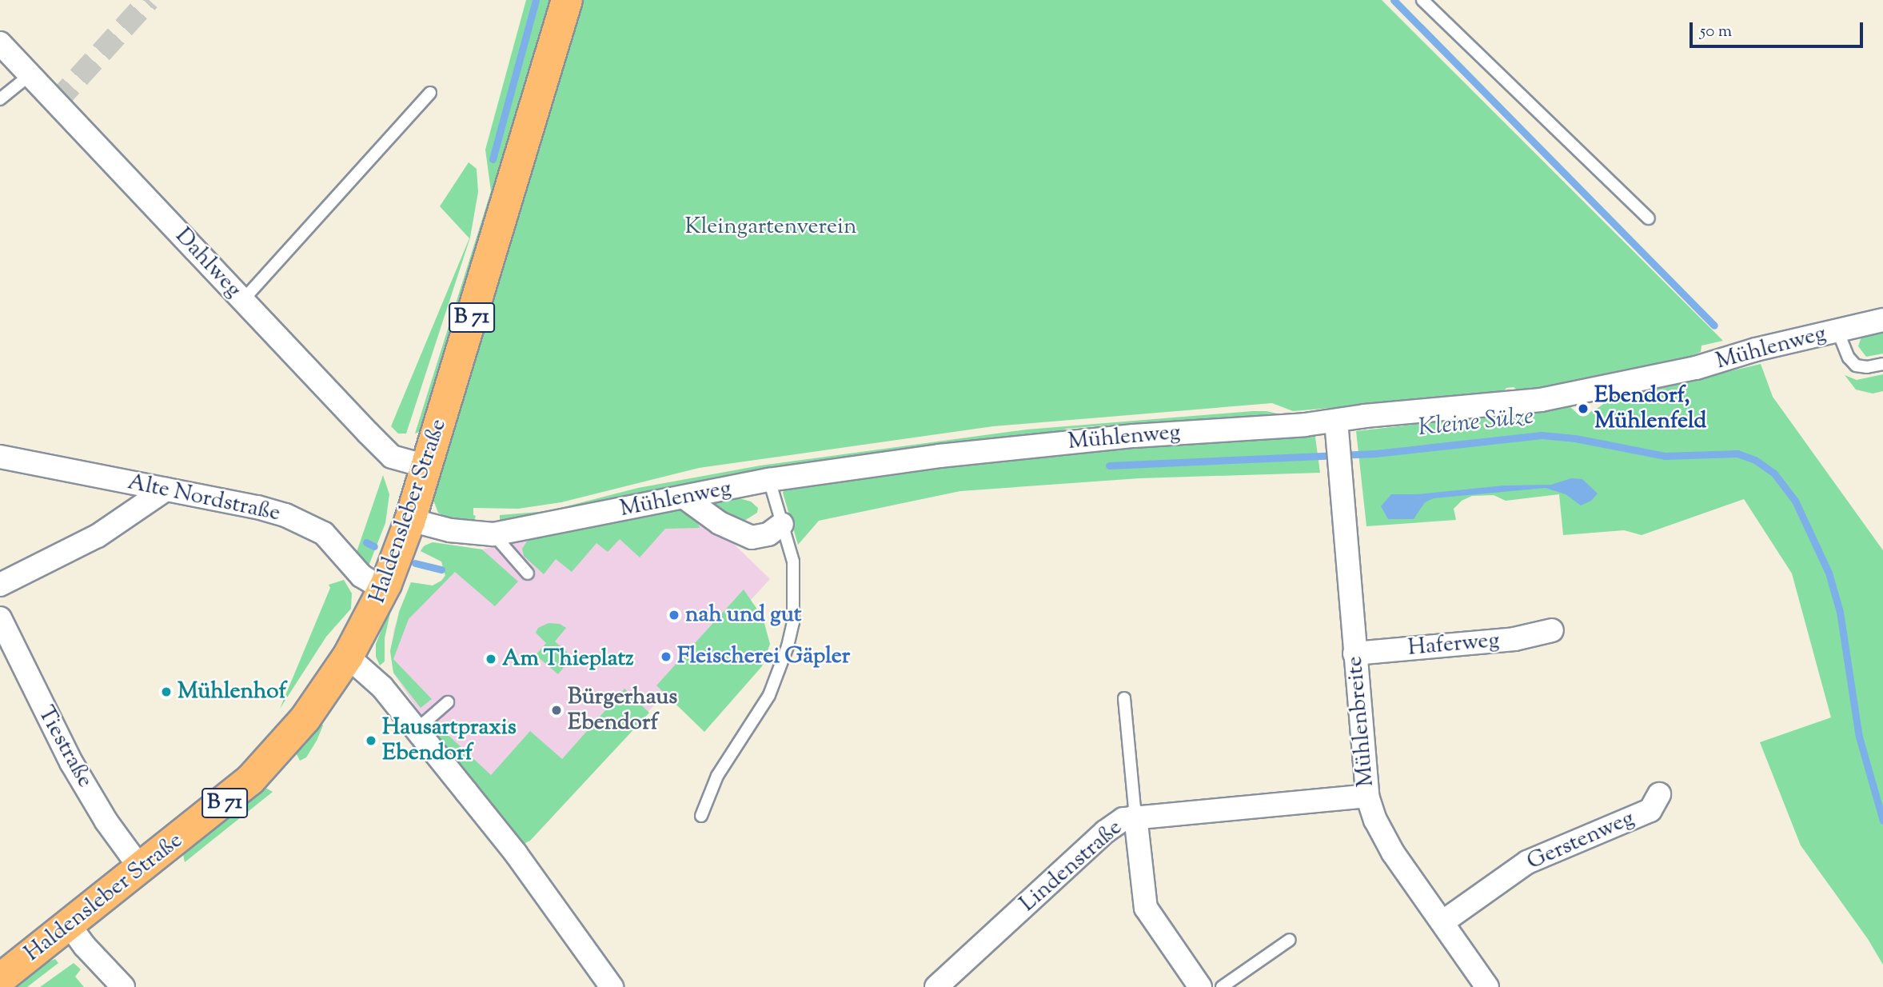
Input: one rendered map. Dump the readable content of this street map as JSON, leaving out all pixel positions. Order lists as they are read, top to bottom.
{
  "streets": {
    "main road": ["B 71", "Haldensleber Straße"],
    "street": [
      "Dahlweg",
      "Mühlenweg",
      "Alte Nordstraße",
      "Haferweg",
      "Mühlenbreite",
      "Tiestraße",
      "Gerstenweg",
      "Lindenstraße"
    ]
  },
  "crossings": [
    ["Dahlweg", "Haldensleber Straße"],
    ["Mühlenweg", "Haldensleber Straße"],
    ["Mühlenweg", "Mühlenbreite"],
    ["Alte Nordstraße", "Haldensleber Straße"],
    ["Haldensleber Straße", "Tiestraße"],
    ["Haferweg", "Mühlenbreite"],
    ["Mühlenbreite", "Gerstenweg"],
    ["Mühlenbreite", "Lindenstraße"]
  ],
  "water": ["Kleine Sülze"],
  "parks": ["Kleingartenverein"],
  "places": [
    "Ebendorf, Mühlenfeld",
    "nah und gut",
    "Fleischerei Gäpler",
    "Am Thieplatz",
    "Mühlenhof",
    "Bürgerhaus Ebendorf",
    "Hausartpraxis Ebendorf"
  ],
  "scale_bar": "50 m"
}
